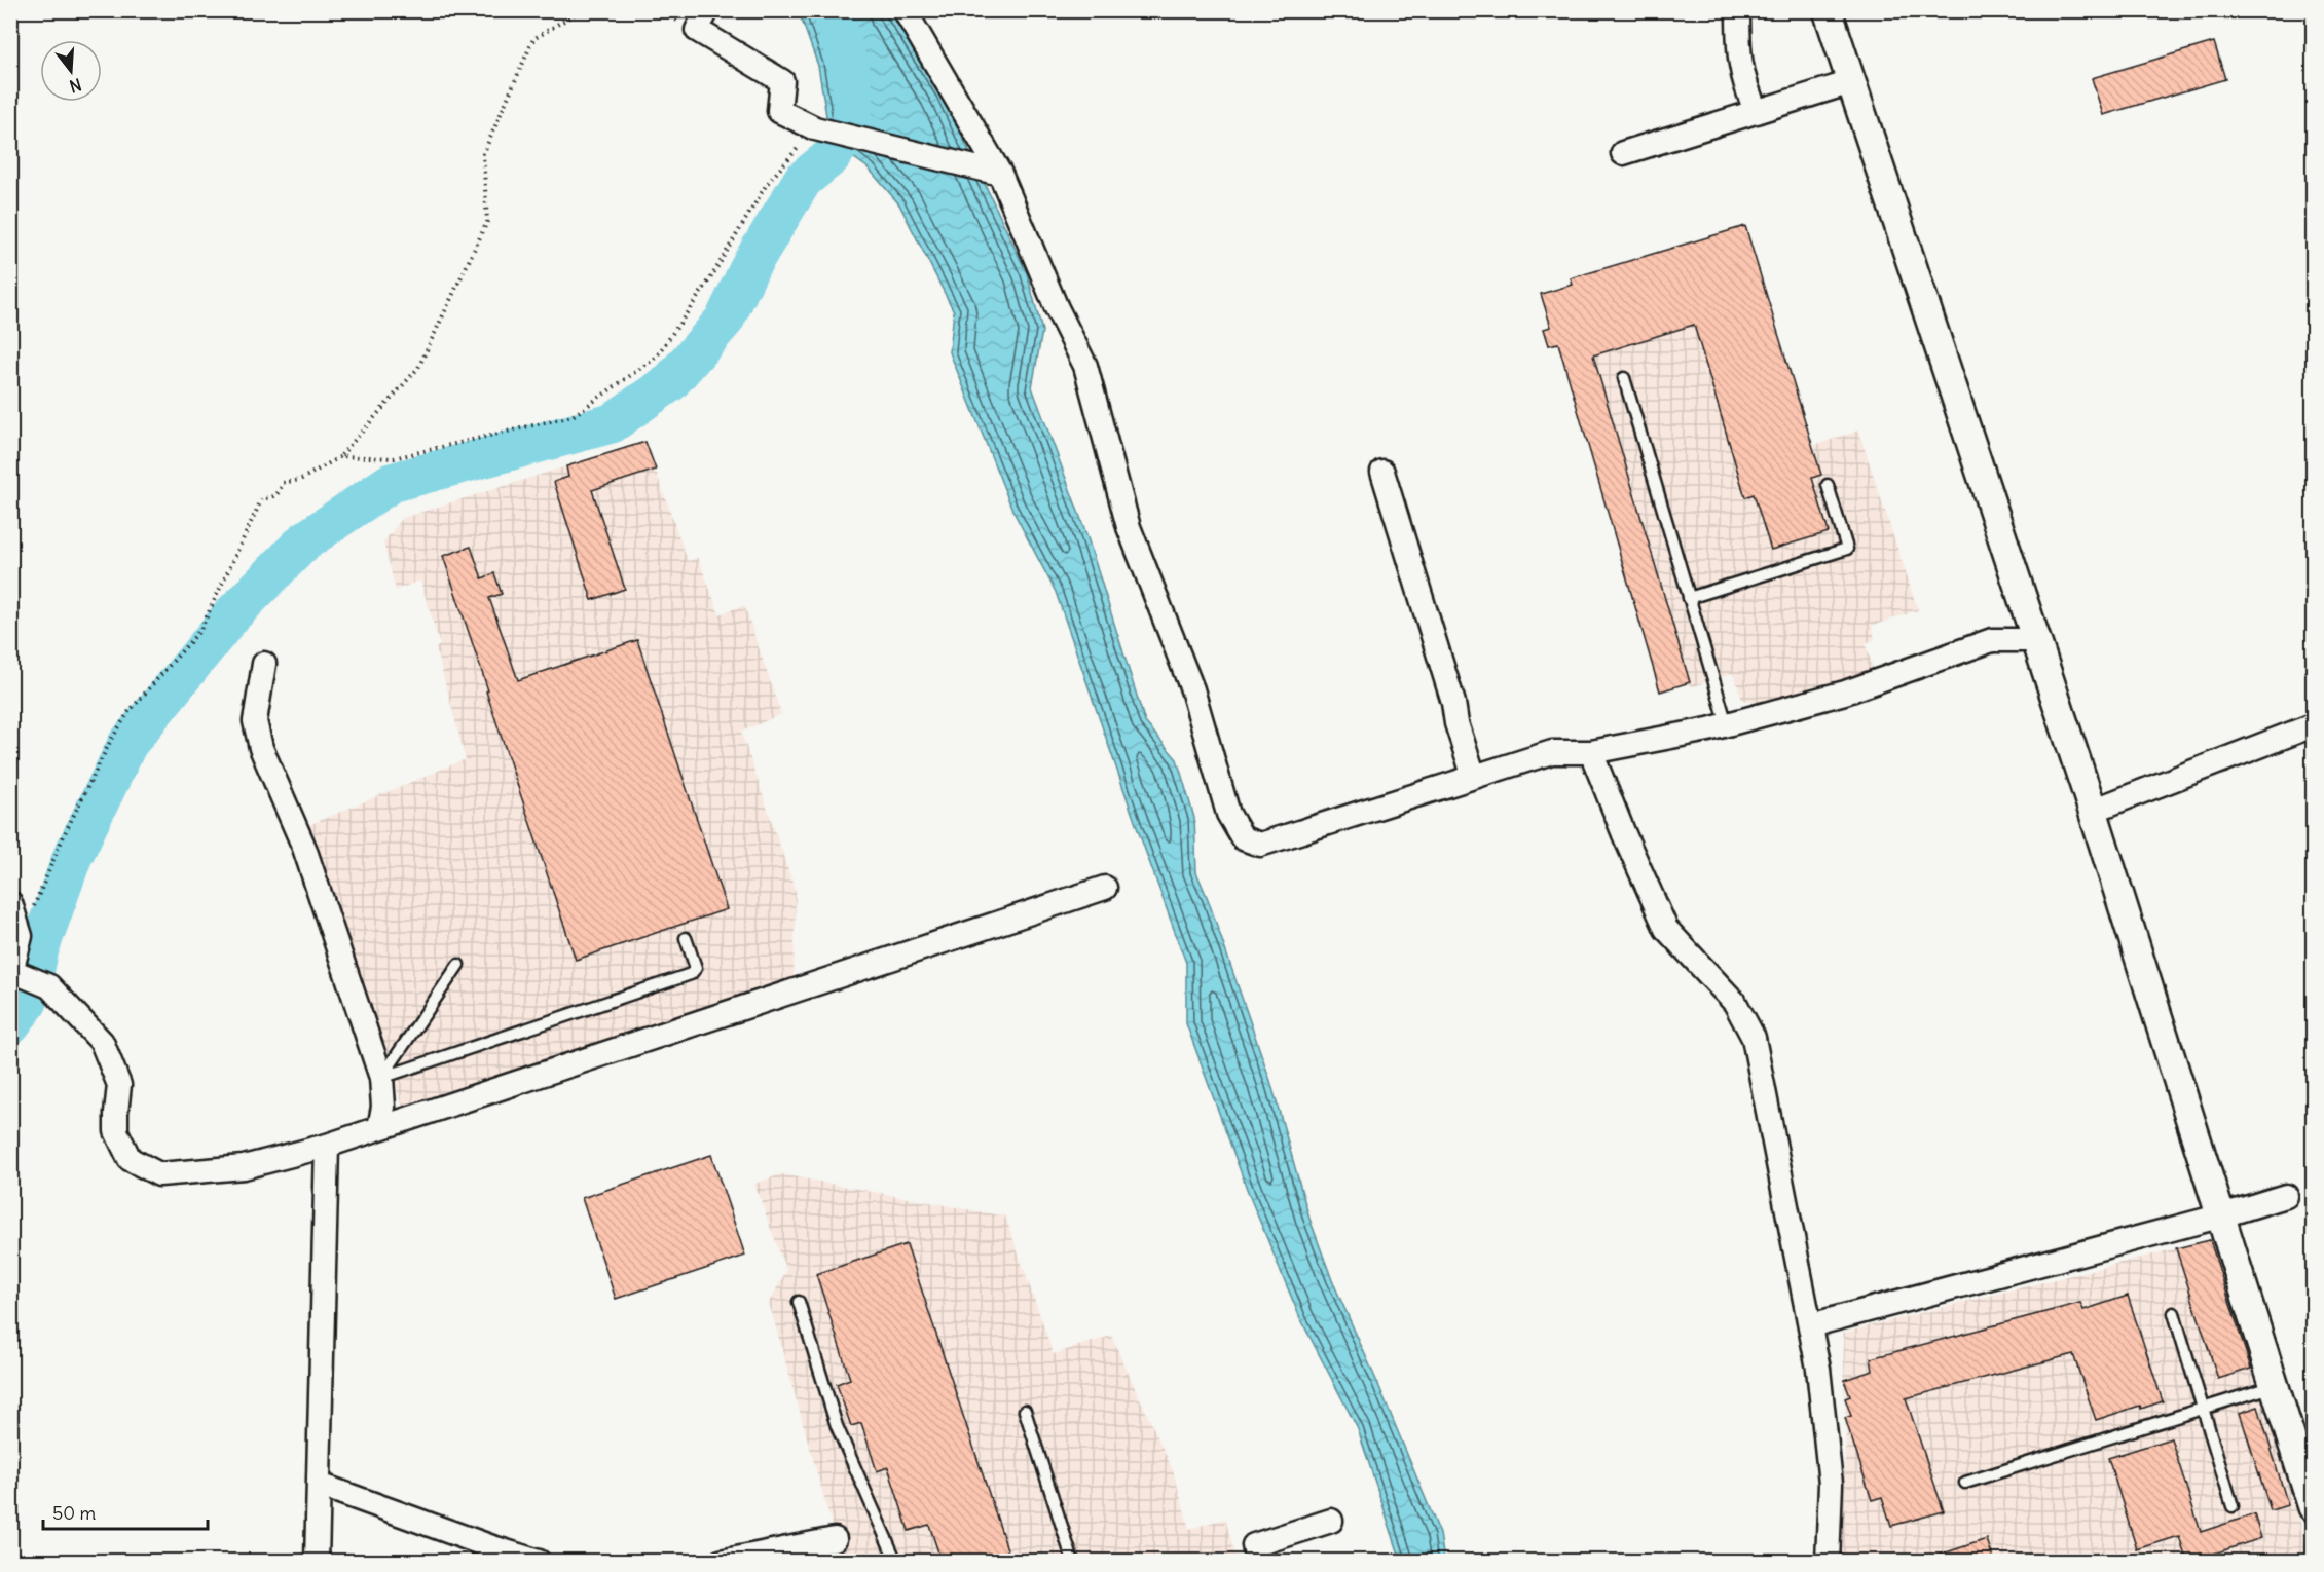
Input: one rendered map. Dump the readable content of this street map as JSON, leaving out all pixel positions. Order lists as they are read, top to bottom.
{
  "scale_bar": "50 m",
  "north": "bottom"
}
